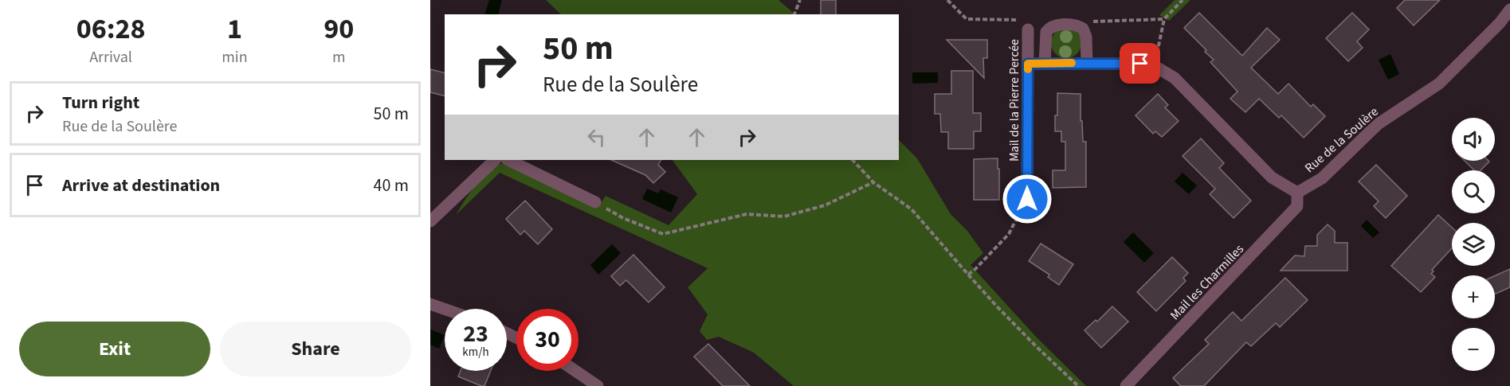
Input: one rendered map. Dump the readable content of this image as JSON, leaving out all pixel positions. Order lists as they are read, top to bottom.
{
  "streets": {
    "street": ["Mail de la Pierre Percée", "Rue de la Soulère", "Mail les Charmilles"]
  },
  "crossings": [
    ["Rue de la Soulère", "Mail les Charmilles"]
  ],
  "page": {
    "eta": [
      "06:28",
      "Arrival",
      "1",
      "min",
      "90",
      "m"
    ],
    "turn": ["50 m", "Rue de la Soulère"],
    "list": [
      {
        "name": "Turn right",
        "note": "Rue de la Soulère",
        "value": "50 m"
      },
      {
        "name": "Arrive at destination",
        "value": "40 m"
      }
    ],
    "map_buttons": ["+", "−"],
    "speed": "23 km/h",
    "limit": "30",
    "buttons": ["Exit", "Share"]
  }
}
